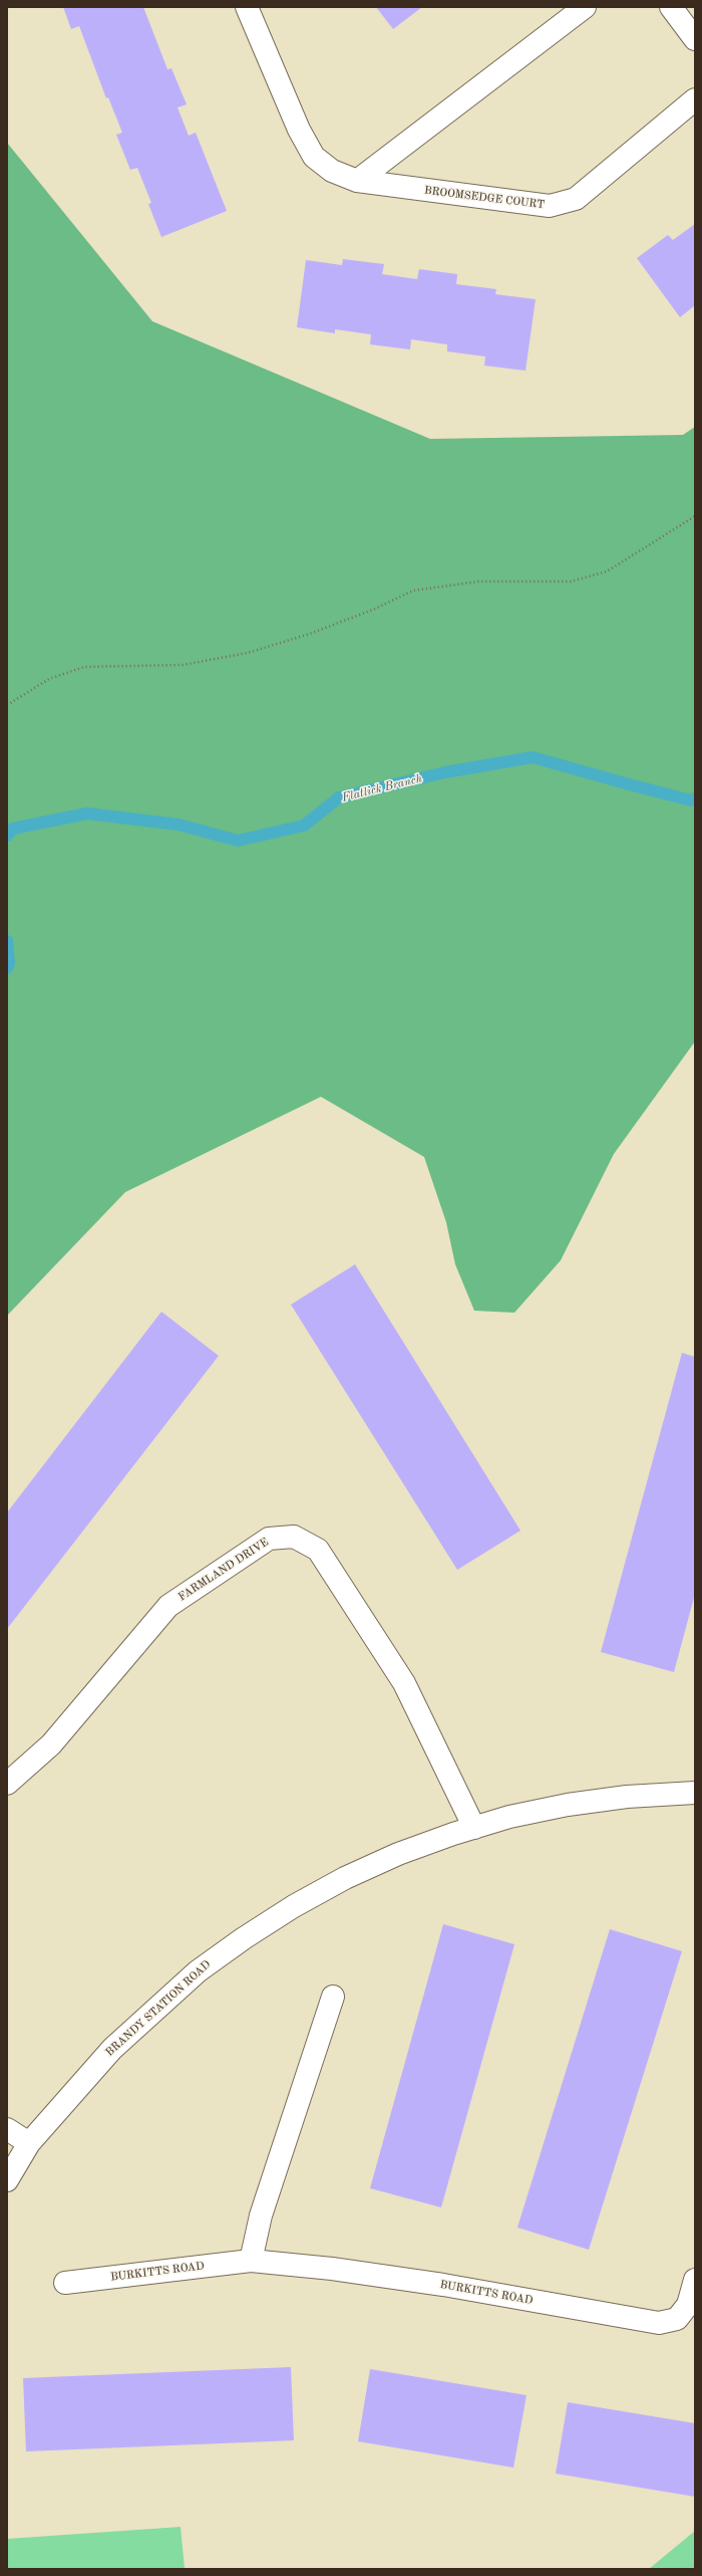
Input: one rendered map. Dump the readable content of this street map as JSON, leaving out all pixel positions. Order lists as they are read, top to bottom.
{
  "streets": {
    "street": [
      "BROOMSEDGE COURT",
      "FARMLAND DRIVE",
      "BRANDY STATION ROAD",
      "BURKITTS ROAD"
    ]
  },
  "crossings": [
    ["FARMLAND DRIVE", "BRANDY STATION ROAD"]
  ],
  "water": ["Flatlick Branch"]
}
